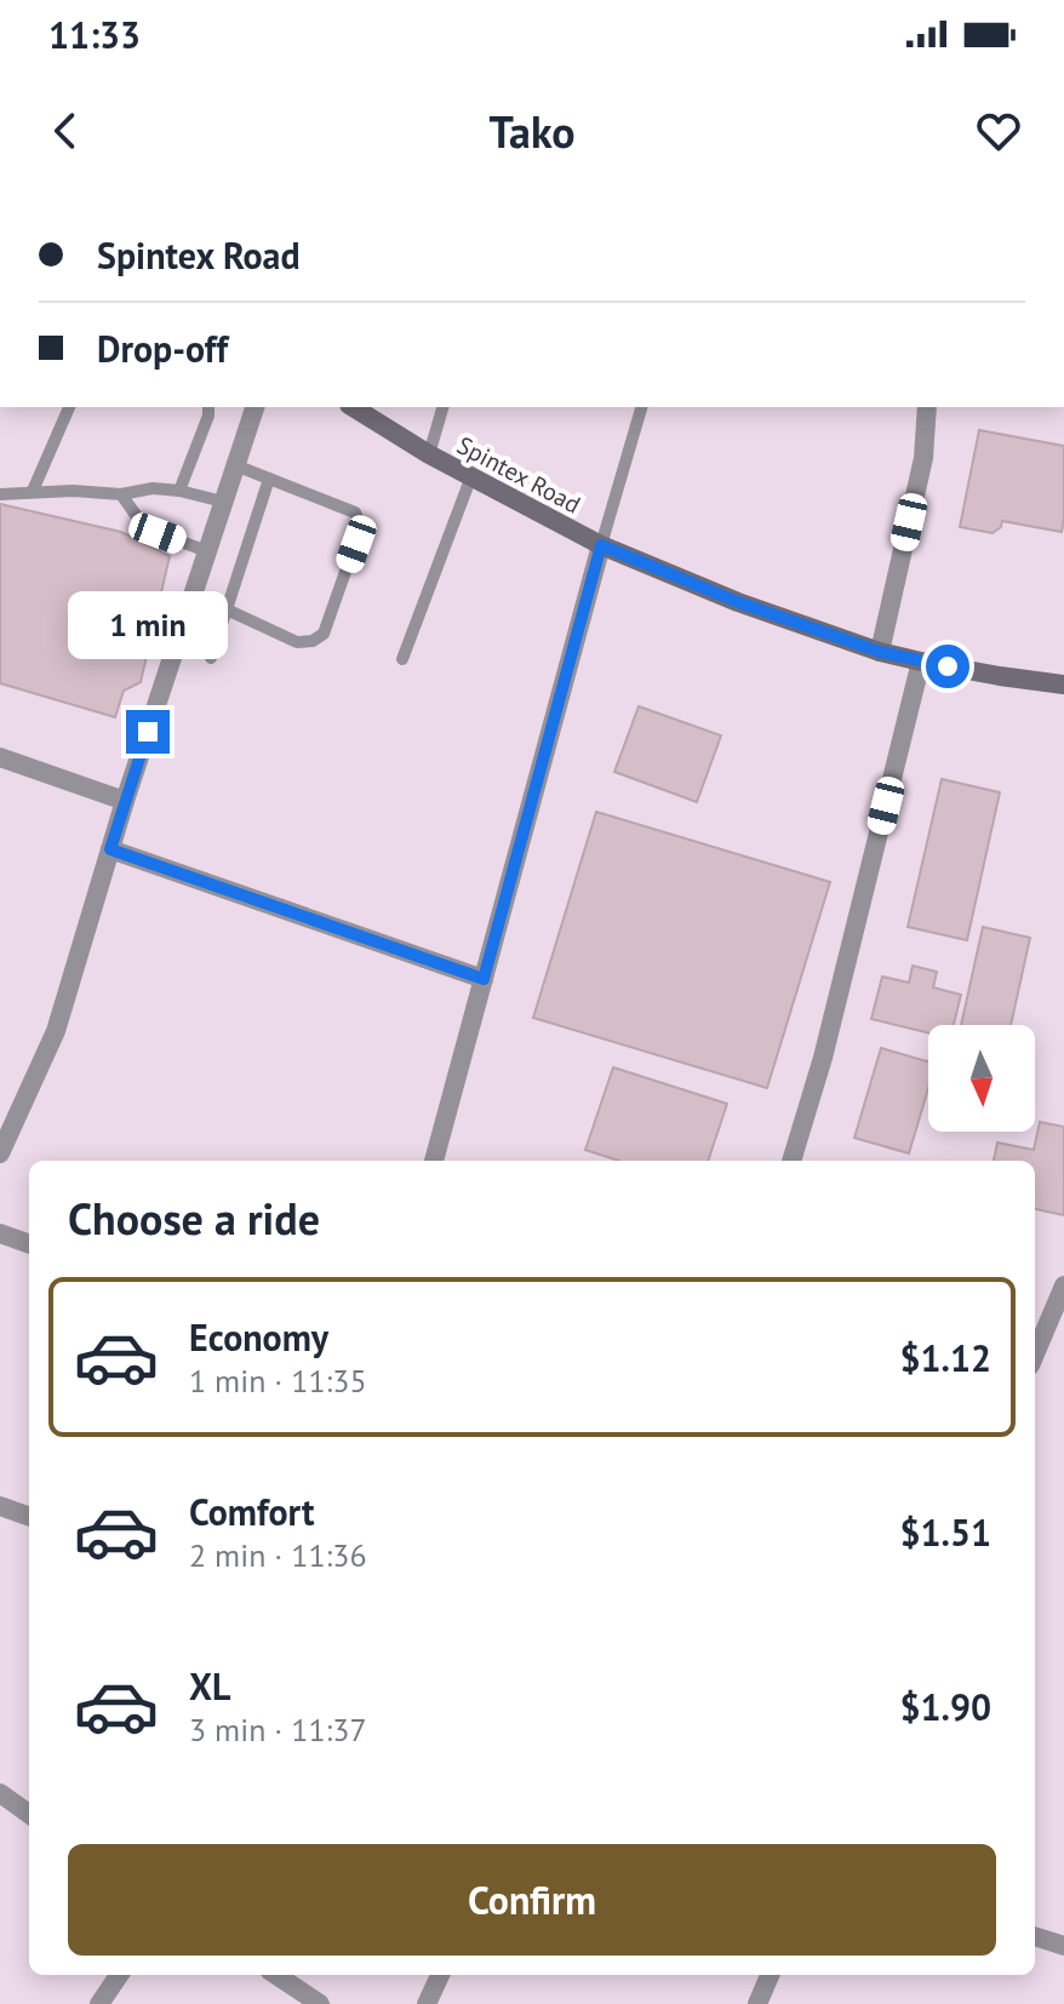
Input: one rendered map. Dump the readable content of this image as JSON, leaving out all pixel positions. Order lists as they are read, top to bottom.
{
  "streets": {
    "main road": ["Spintex Road"]
  },
  "north": "bottom",
  "page": {
    "status": "11:33",
    "header": "Tako",
    "banner": ["Spintex Road", "Drop-off"],
    "bubble": "1 min",
    "heading": "Choose a ride",
    "list": [
      {
        "name": "Economy",
        "note": "1 min · 11:35",
        "value": "$1.12"
      },
      {
        "name": "Comfort",
        "note": "2 min · 11:36",
        "value": "$1.51"
      },
      {
        "name": "XL",
        "note": "3 min · 11:37",
        "value": "$1.90"
      }
    ],
    "buttons": "Confirm"
  }
}
